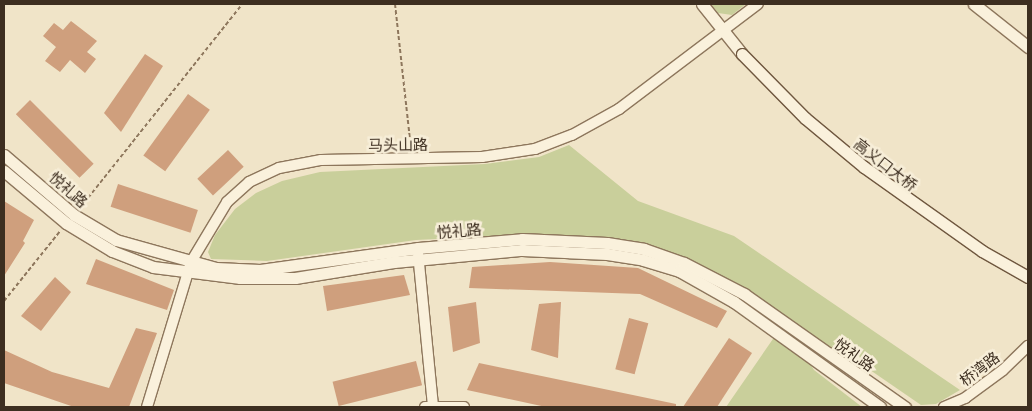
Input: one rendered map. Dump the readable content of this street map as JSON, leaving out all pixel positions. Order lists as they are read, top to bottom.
{
  "streets": {
    "main road": ["高义口大桥", "悦礼路"],
    "street": ["马头山路", "桥湾路"]
  },
  "crossings": [
    ["马头山路", "高义口大桥"],
    ["马头山路", "悦礼路"]
  ]
}
